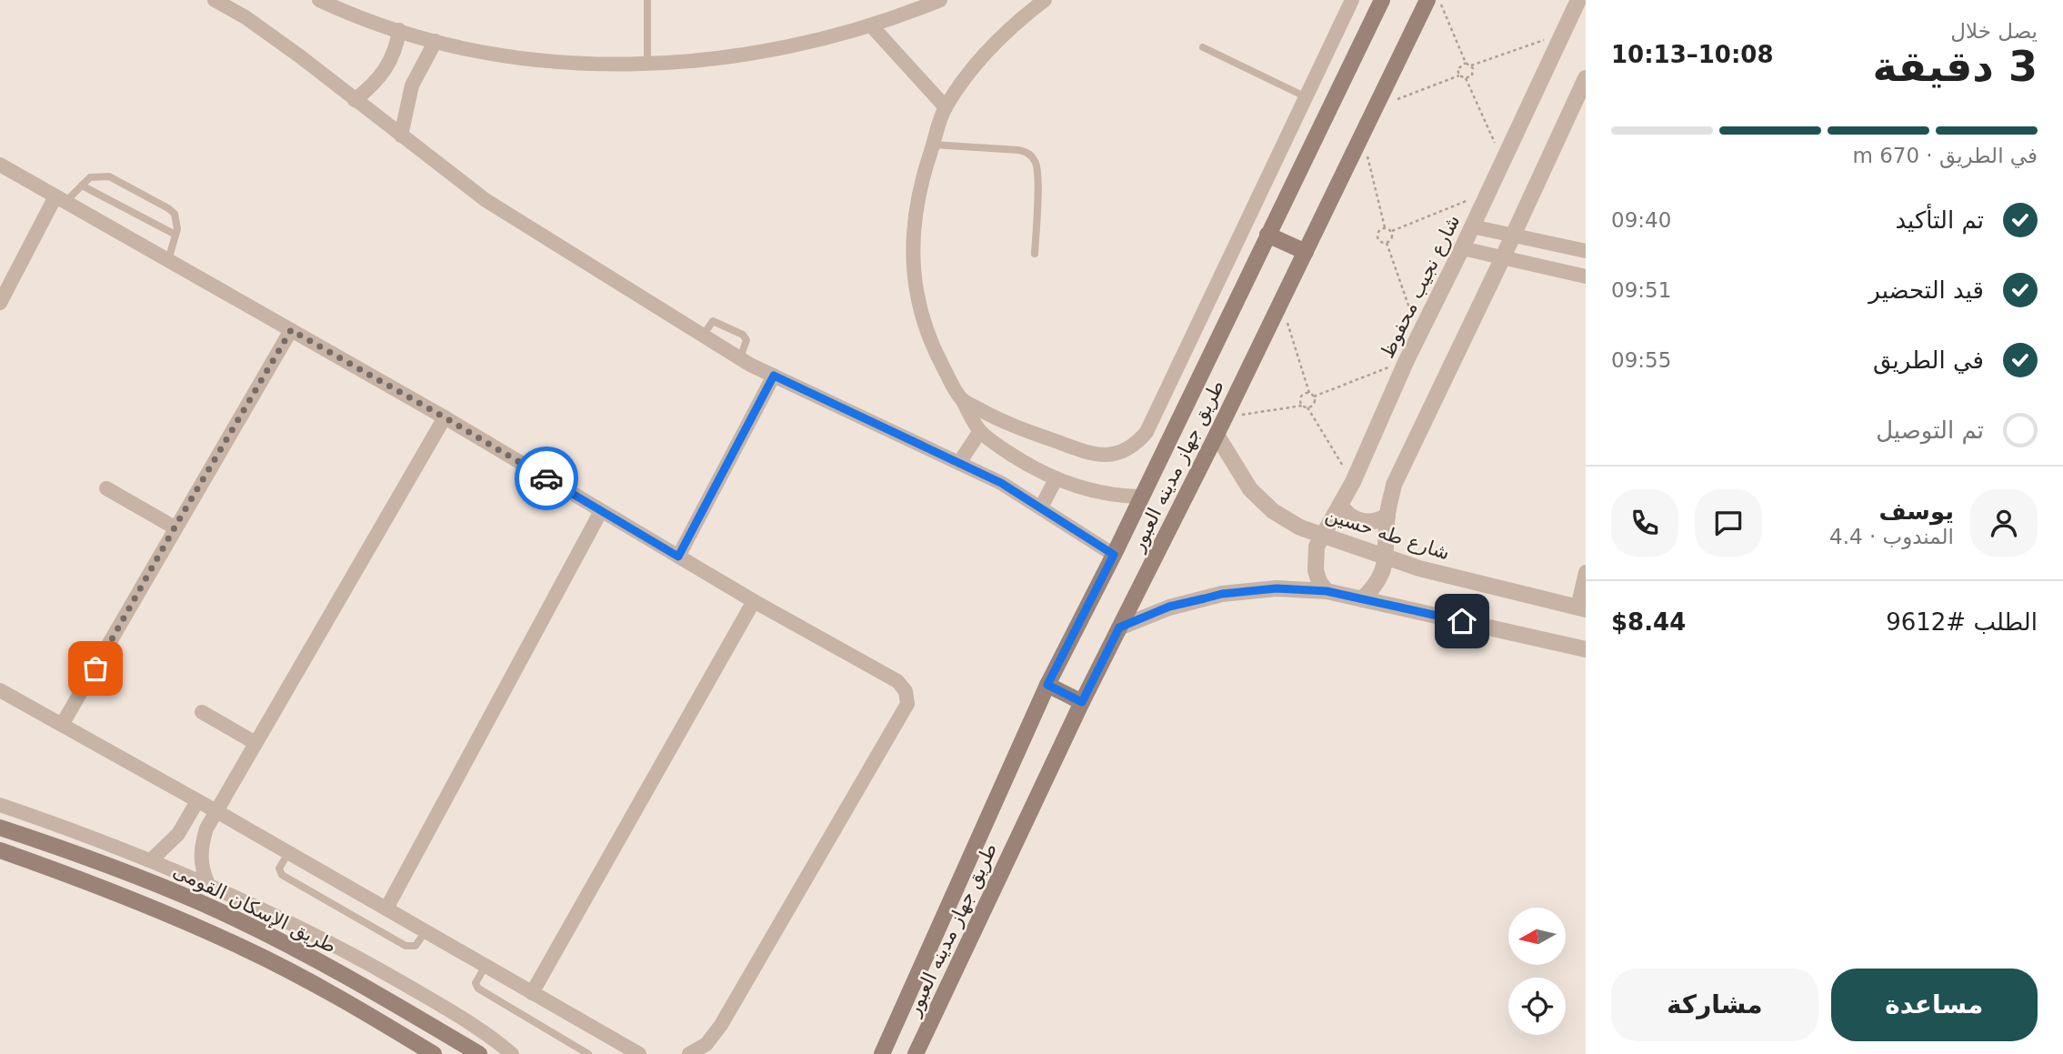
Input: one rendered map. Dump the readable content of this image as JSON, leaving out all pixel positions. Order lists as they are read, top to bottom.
{
  "streets": {
    "main road": ["طريق جهاز مدينه العبور", "طريق الإسكان القومى"],
    "street": ["شارع نجيب محفوظ", "شارع طه حسين"]
  },
  "crossings": [
    ["شارع نجيب محفوظ", "طريق جهاز مدينه العبور"],
    ["شارع نجيب محفوظ", "شارع طه حسين"],
    ["طريق جهاز مدينه العبور", "شارع طه حسين"]
  ],
  "north": "left",
  "page": {
    "heading": ["3 دقيقة", "يصل خلال", "10:08–10:13"],
    "panel": [
      "يوسف",
      "المندوب · 4.4",
      "الطلب #9612",
      "$8.44"
    ],
    "bar": "في الطريق · 670 m",
    "list": [
      ["تم التأكيد", "09:40"],
      ["قيد التحضير", "09:51"],
      ["في الطريق", "09:55"],
      "تم التوصيل"
    ],
    "buttons": ["مساعدة", "مشاركة"]
  }
}
